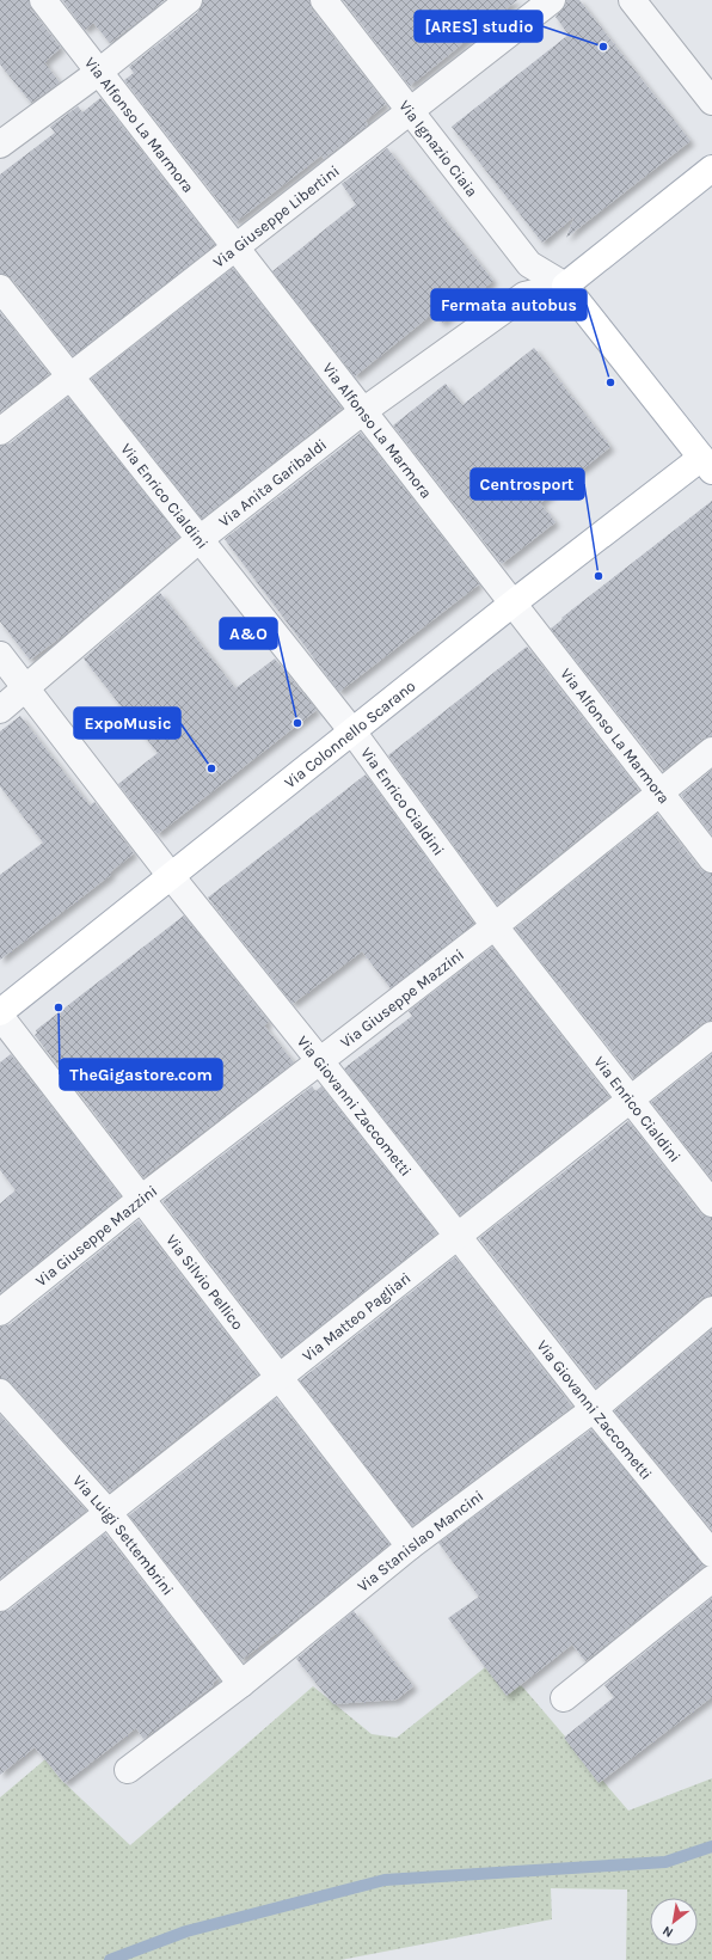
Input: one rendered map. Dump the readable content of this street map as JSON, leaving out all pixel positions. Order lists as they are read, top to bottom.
{
  "streets": {
    "main road": ["Via Colonnello Scarano"],
    "street": [
      "Via Alfonso La Marmora",
      "Via Ignazio Ciaia",
      "Via Giuseppe Libertini",
      "Via Anita Garibaldi",
      "Via Enrico Cialdini",
      "Via Giuseppe Mazzini",
      "Via Giovanni Zaccometti",
      "Via Silvio Pellico",
      "Via Matteo Pagliari",
      "Via Luigi Settembrini",
      "Via Stanislao Mancini"
    ]
  },
  "crossings": [
    ["Via Alfonso La Marmora", "Via Giuseppe Libertini"],
    ["Via Alfonso La Marmora", "Via Anita Garibaldi"],
    ["Via Alfonso La Marmora", "Via Colonnello Scarano"],
    ["Via Alfonso La Marmora", "Via Giuseppe Mazzini"],
    ["Via Ignazio Ciaia", "Via Giuseppe Libertini"],
    ["Via Ignazio Ciaia", "Via Anita Garibaldi"],
    ["Via Giuseppe Libertini", "Via Enrico Cialdini"],
    ["Via Anita Garibaldi", "Via Enrico Cialdini"],
    ["Via Anita Garibaldi", "Via Giovanni Zaccometti"],
    ["Via Enrico Cialdini", "Via Colonnello Scarano"],
    ["Via Enrico Cialdini", "Via Giuseppe Mazzini"],
    ["Via Enrico Cialdini", "Via Matteo Pagliari"],
    ["Via Colonnello Scarano", "Via Giovanni Zaccometti"],
    ["Via Colonnello Scarano", "Via Silvio Pellico"],
    ["Via Giuseppe Mazzini", "Via Giovanni Zaccometti"],
    ["Via Giuseppe Mazzini", "Via Silvio Pellico"],
    ["Via Giovanni Zaccometti", "Via Matteo Pagliari"],
    ["Via Giovanni Zaccometti", "Via Stanislao Mancini"],
    ["Via Silvio Pellico", "Via Matteo Pagliari"],
    ["Via Silvio Pellico", "Via Stanislao Mancini"],
    ["Via Matteo Pagliari", "Via Luigi Settembrini"],
    ["Via Luigi Settembrini", "Via Stanislao Mancini"]
  ],
  "places": [
    "[ARES] studio",
    "Fermata autobus",
    "Centrosport",
    "A&O",
    "ExpoMusic",
    "TheGigastore.com"
  ],
  "north": "bottom left"
}
